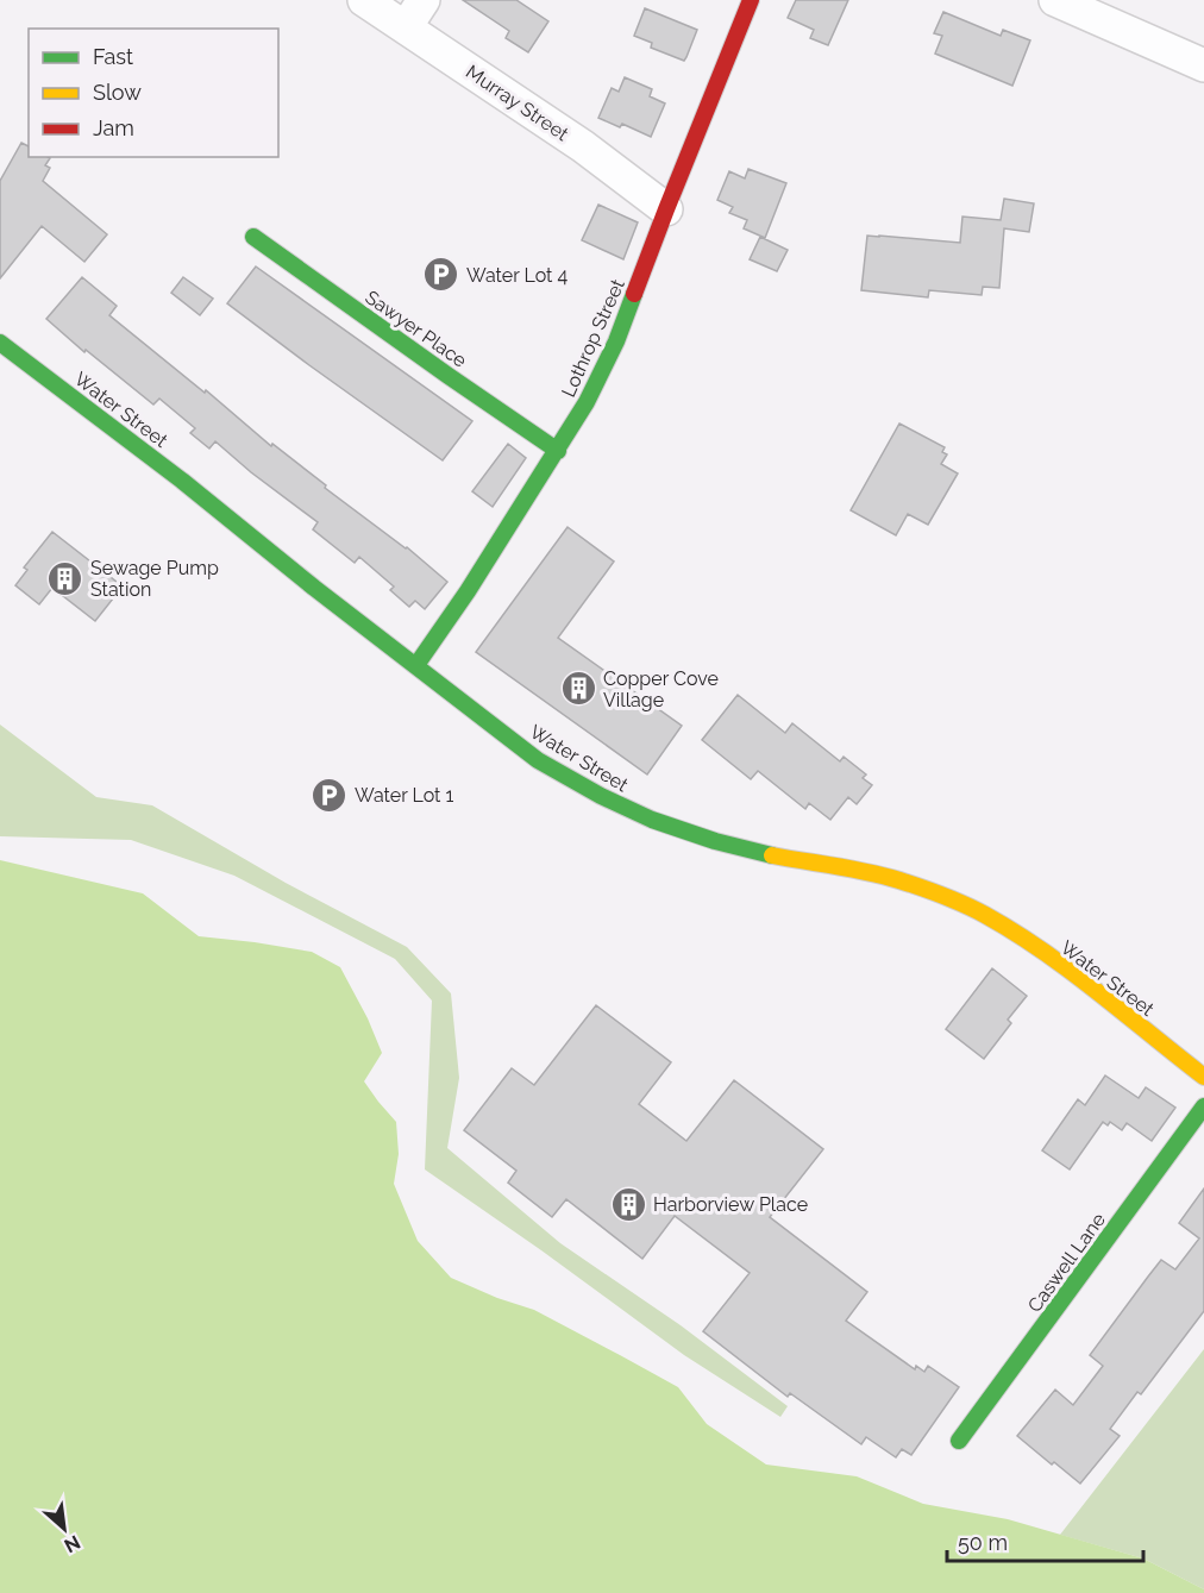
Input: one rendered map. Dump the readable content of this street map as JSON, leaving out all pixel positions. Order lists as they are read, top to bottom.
{
  "streets": {
    "street": [
      "Murray Street",
      "Sawyer Place",
      "Lothrop Street",
      "Water Street",
      "Caswell Lane"
    ]
  },
  "crossings": [
    ["Murray Street", "Lothrop Street"],
    ["Sawyer Place", "Lothrop Street"],
    ["Lothrop Street", "Water Street"]
  ],
  "places": {
    "parking": ["Water Lot 4", "Water Lot 1"],
    "building": ["Sewage Pump Station", "Copper Cove Village", "Harborview Place"]
  },
  "legend": ["Fast", "Slow", "Jam"],
  "scale_bar": "50 m",
  "north": "bottom right"
}
